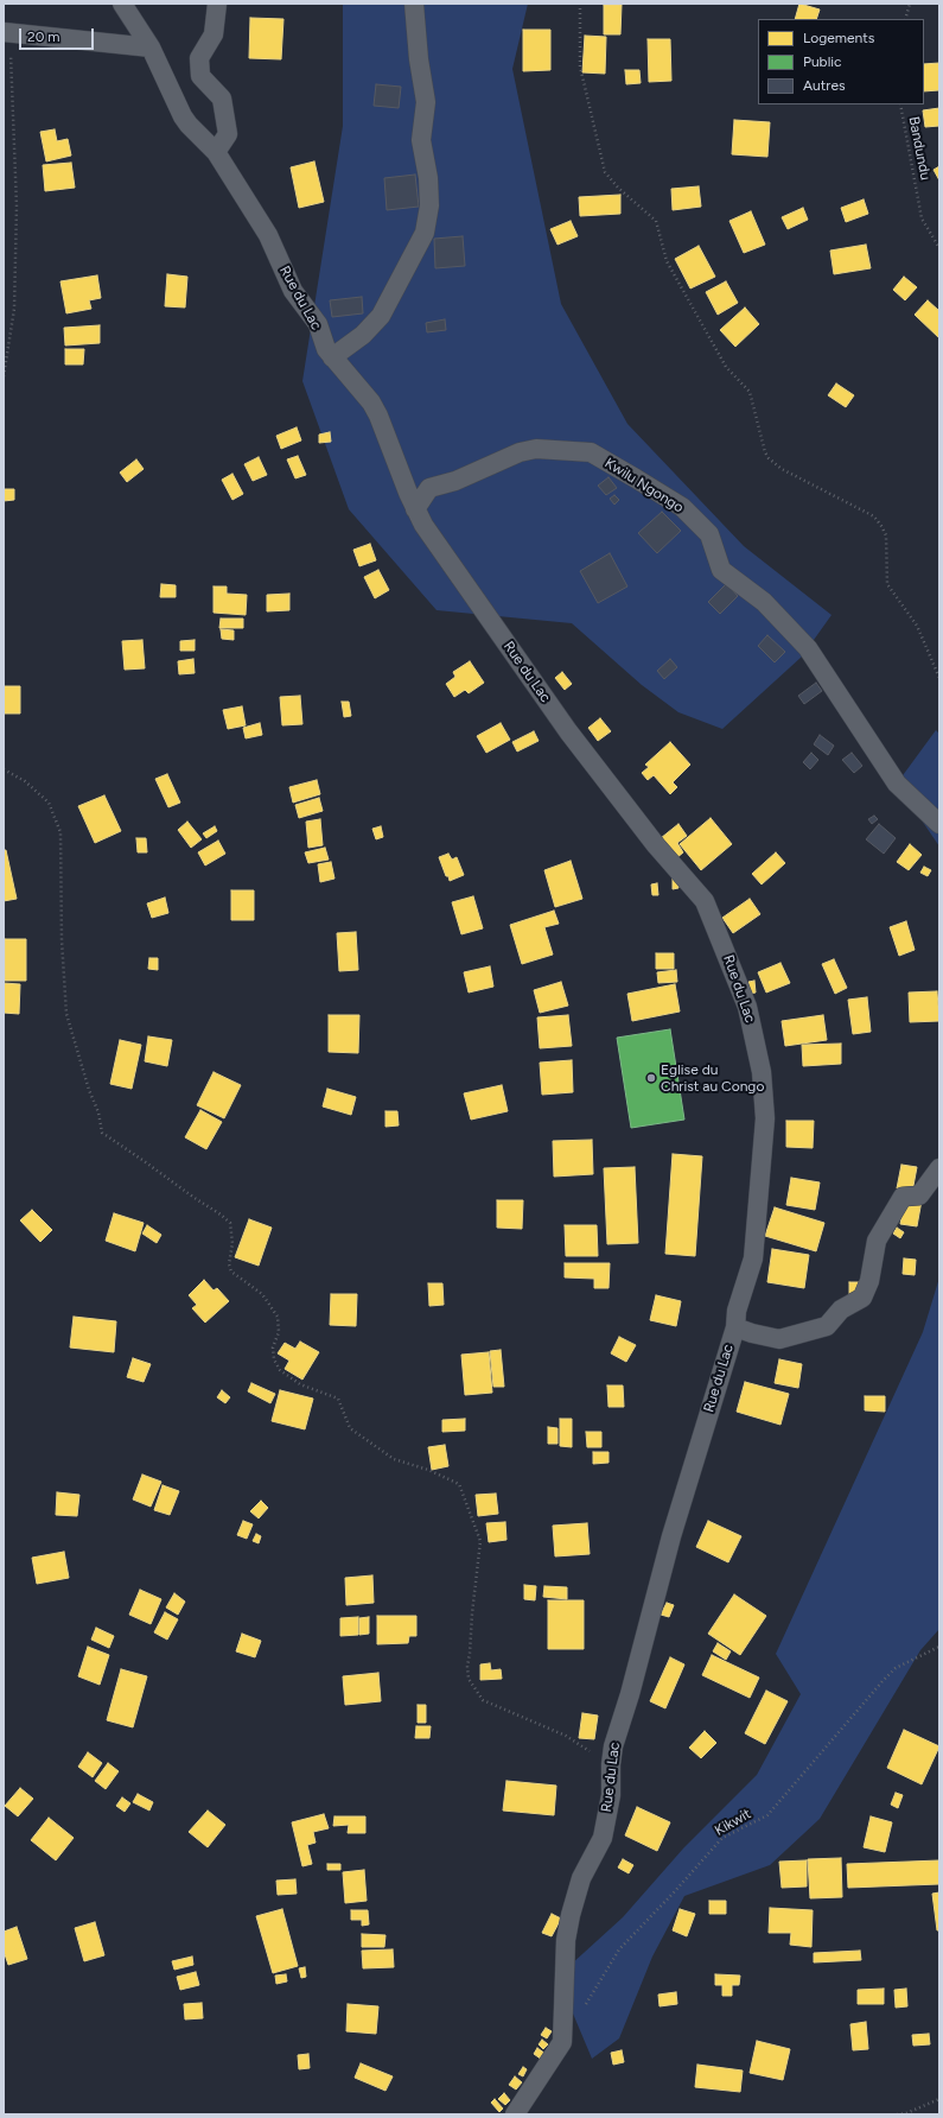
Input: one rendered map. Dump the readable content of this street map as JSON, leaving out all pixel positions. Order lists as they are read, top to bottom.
{
  "streets": {
    "street": ["Rue du Lac", "Kwilu Ngongo"],
    "path": ["Bandundu", "Kikwit"]
  },
  "crossings": [
    ["Rue du Lac", "Kwilu Ngongo"]
  ],
  "places": ["Eglise du Christ au Congo"],
  "legend": ["Logements", "Public", "Autres"],
  "scale_bar": "20 m"
}
